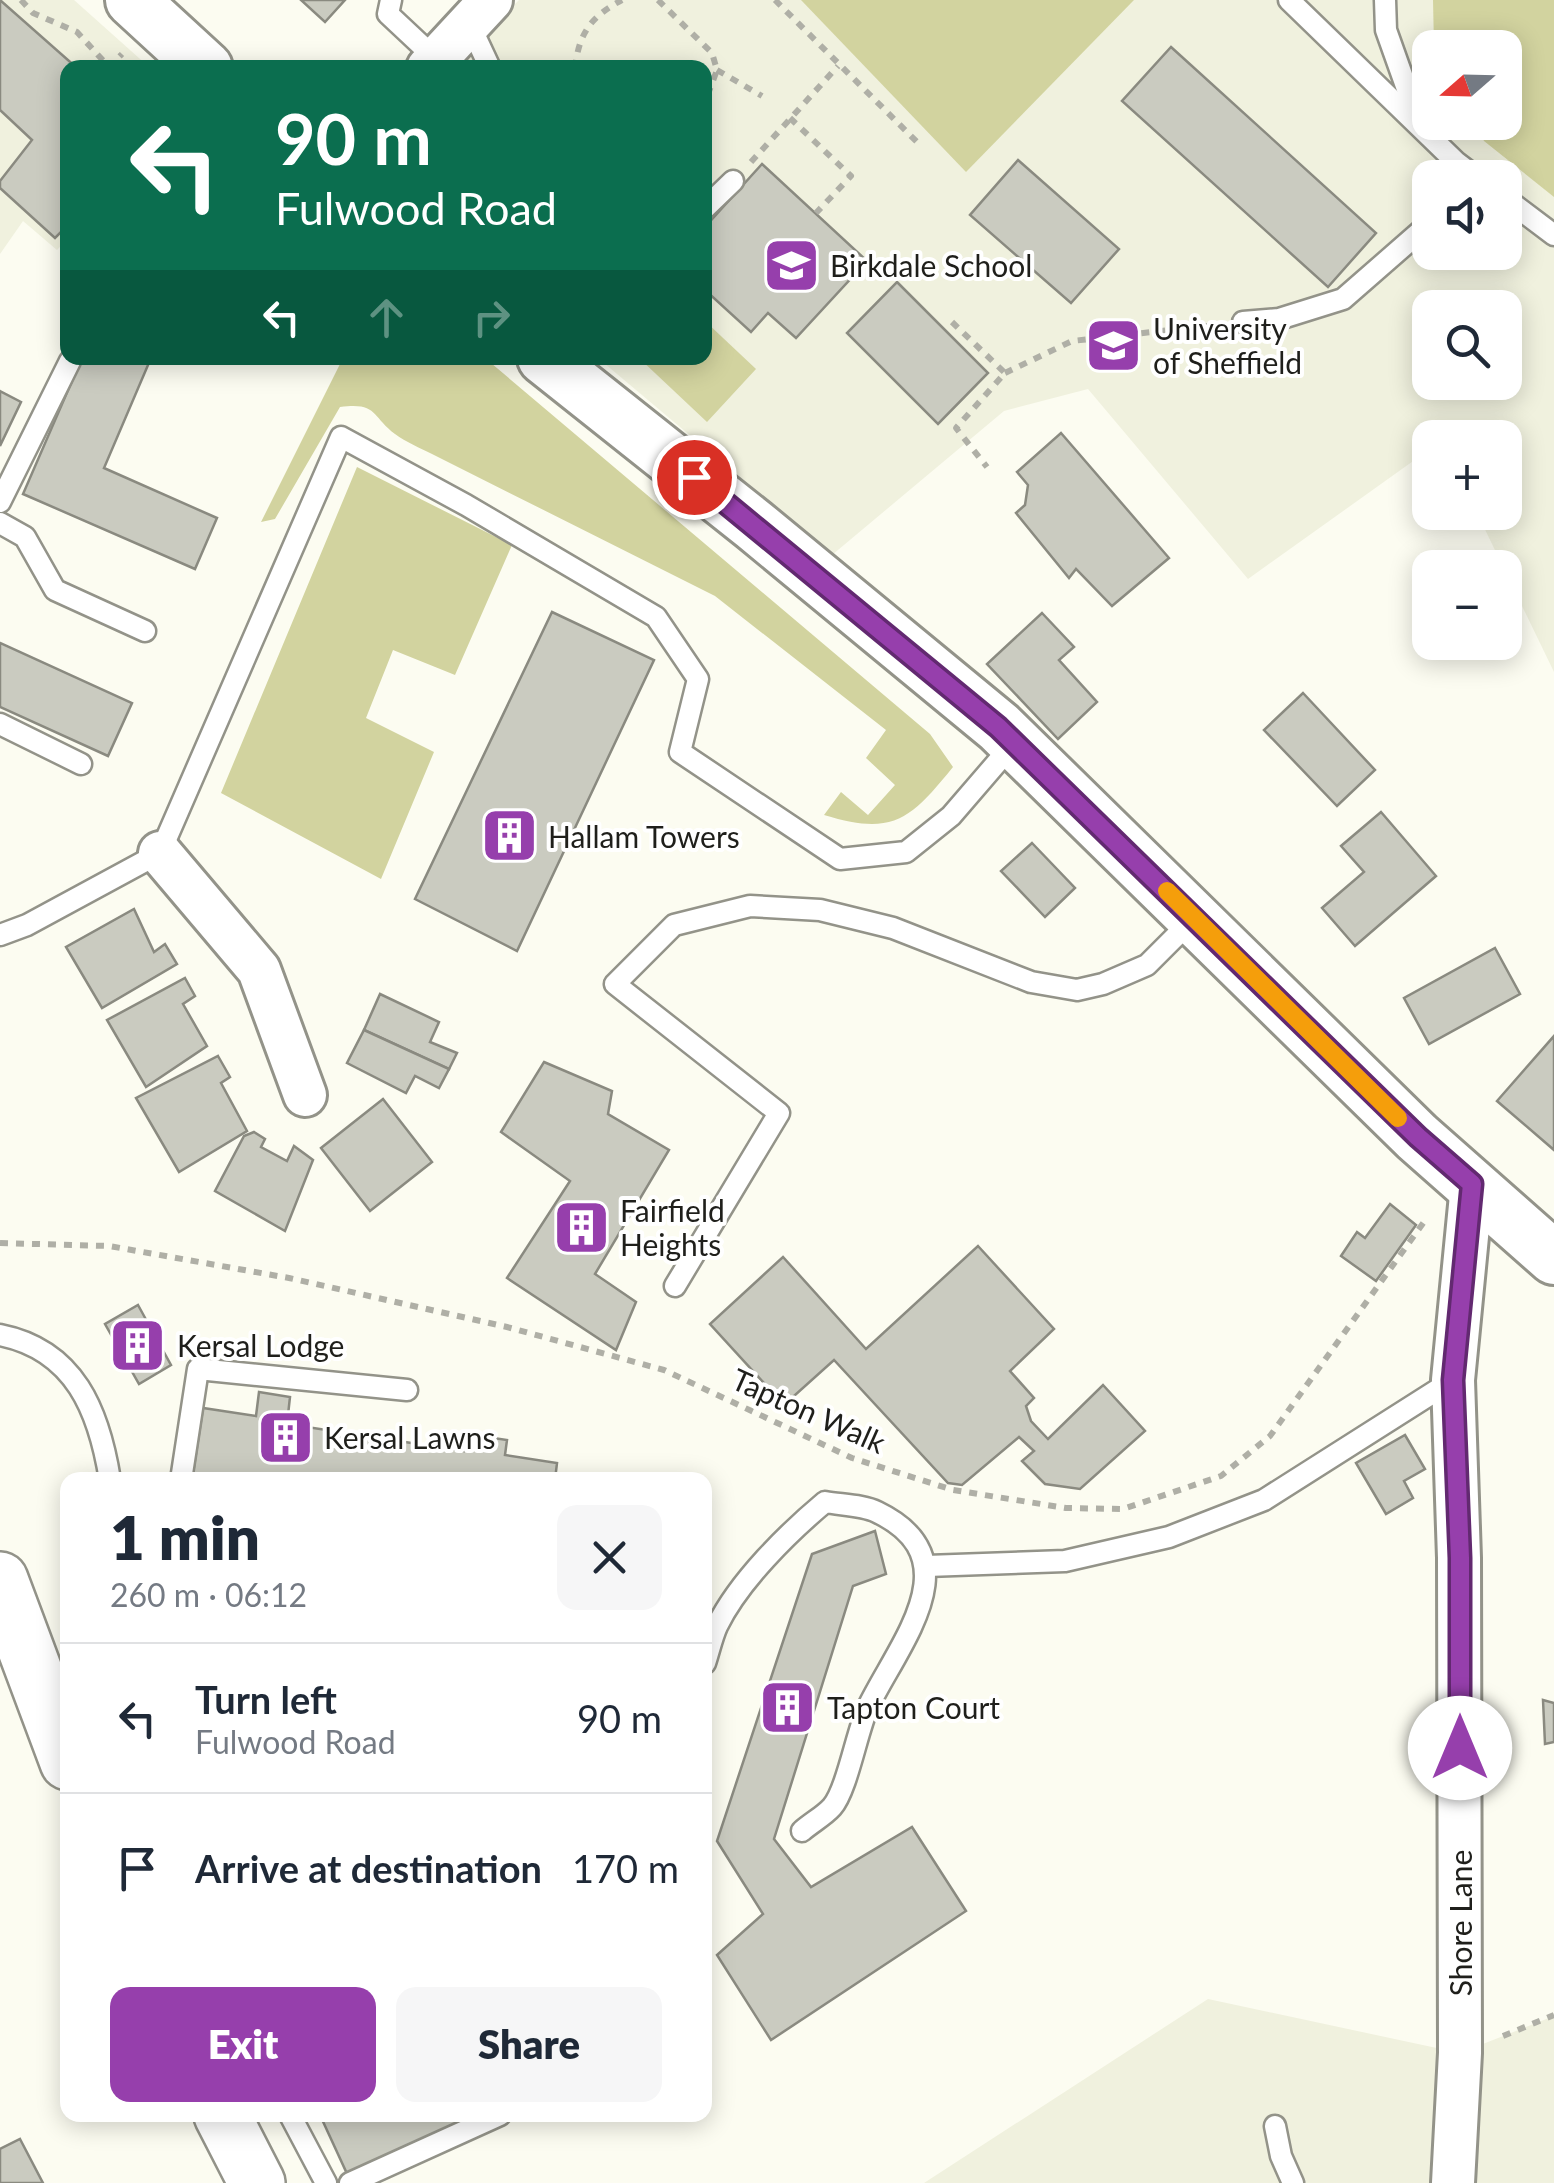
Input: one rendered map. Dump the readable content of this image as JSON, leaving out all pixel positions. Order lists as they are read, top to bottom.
{
  "streets": {
    "street": ["Shore Lane"],
    "path": ["Tapton Walk"]
  },
  "crossings": [
    ["Tapton Walk", "Shore Lane"]
  ],
  "places": {
    "school or university": ["Birkdale School", "University of Sheffield"],
    "building": [
      "Hallam Towers",
      "Fairfield Heights",
      "Kersal Lodge",
      "Kersal Lawns",
      "Tapton Court"
    ]
  },
  "north": "left",
  "page": {
    "map_buttons": ["+", "−"],
    "turn": ["90 m", "Fulwood Road"],
    "heading": ["1 min", "260 m · 06:12"],
    "list": [
      {
        "name": "Turn left",
        "note": "Fulwood Road",
        "value": "90 m"
      },
      {
        "name": "Arrive at destination",
        "value": "170 m"
      }
    ],
    "buttons": ["Exit", "Share"]
  }
}
